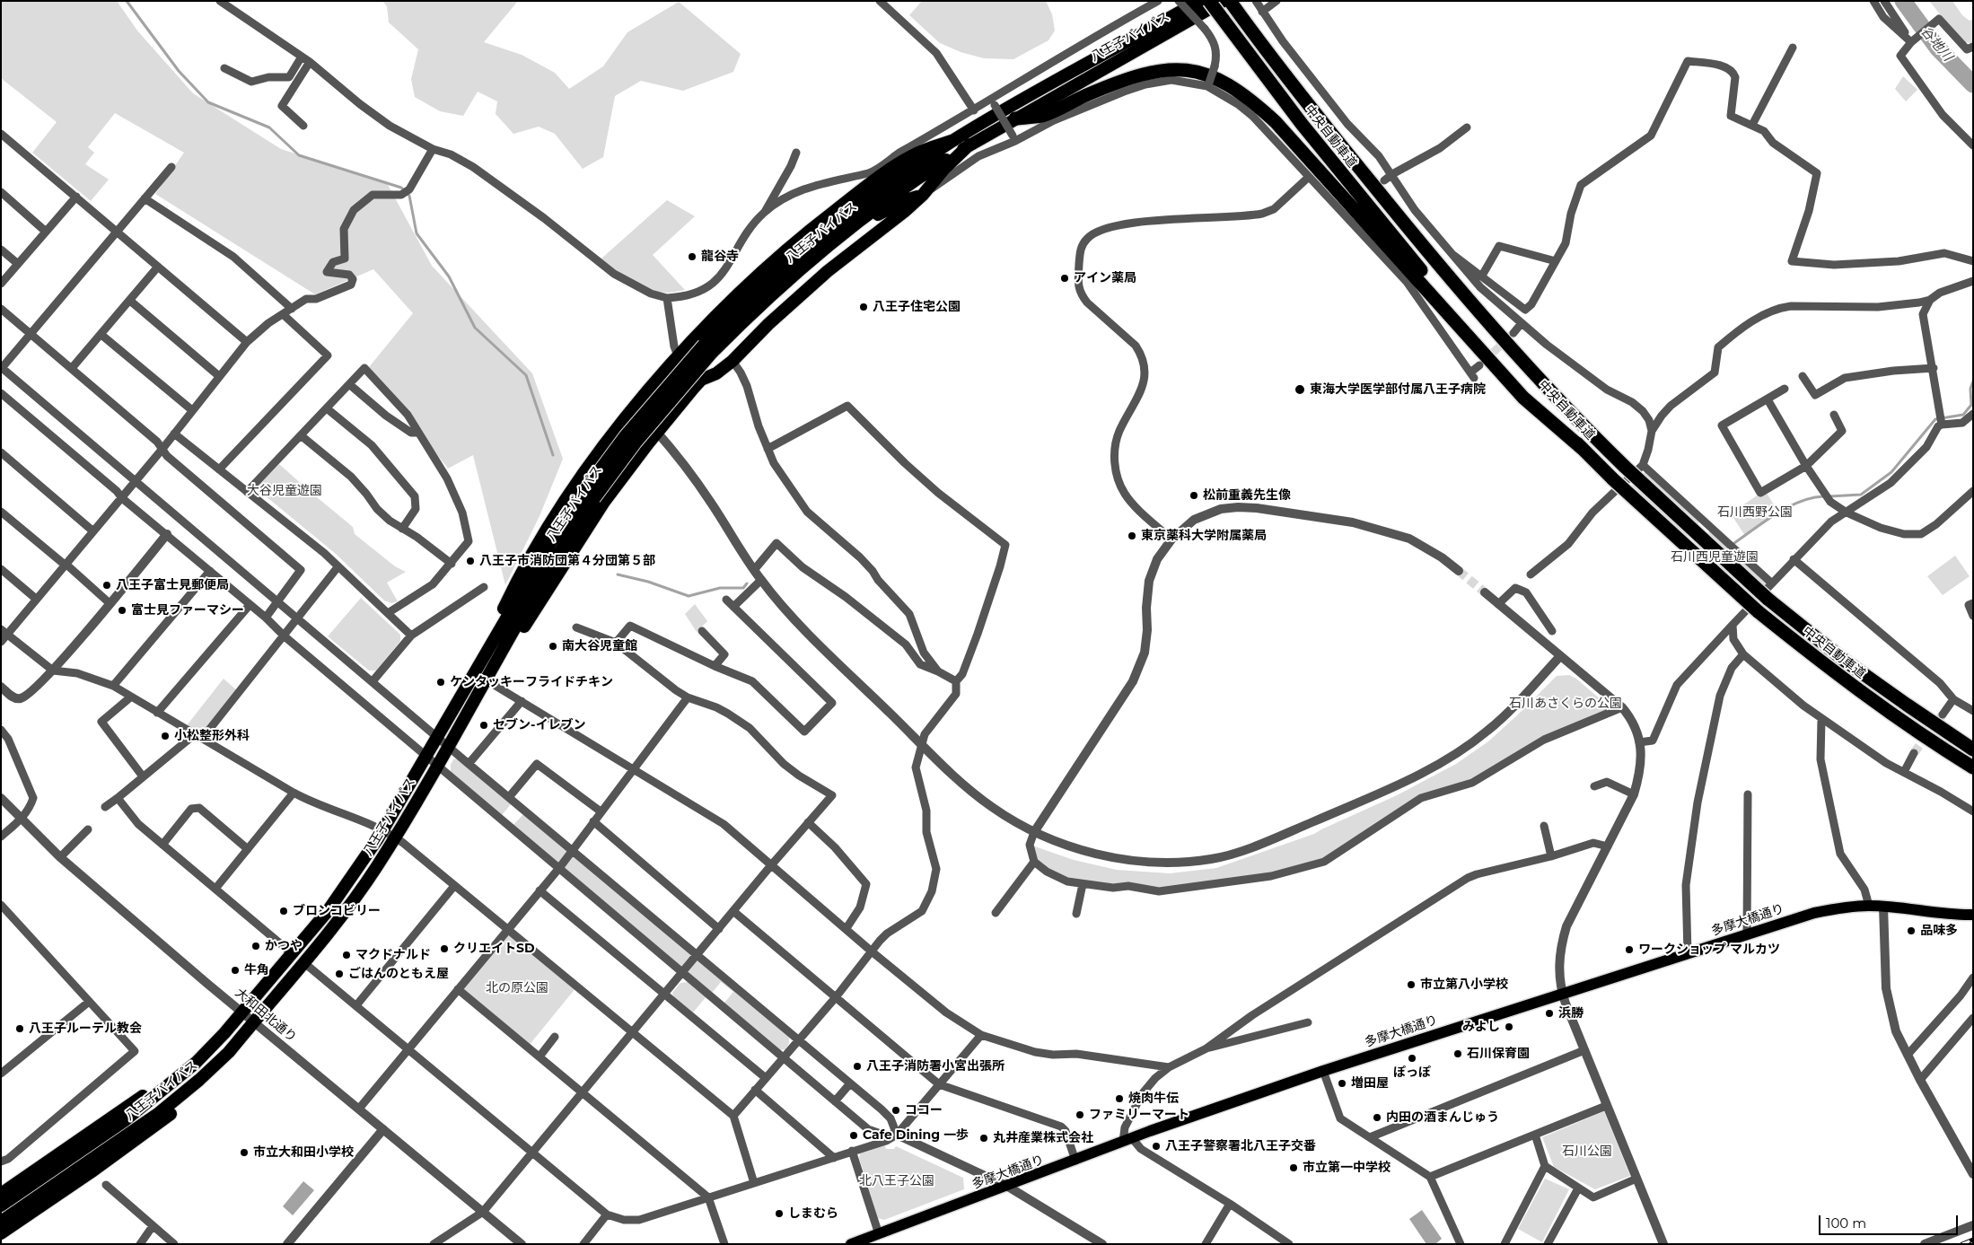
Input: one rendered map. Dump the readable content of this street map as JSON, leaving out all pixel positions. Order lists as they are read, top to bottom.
{
  "streets": {
    "highway": ["八王子バイパス", "中央自動車道"],
    "main road": ["多摩大橋通り"],
    "street": ["大和田北通り"]
  },
  "crossings": [
    ["八王子バイパス", "大和田北通り"]
  ],
  "water": ["谷地川"],
  "parks": [
    "大谷児童遊園",
    "石川西野公園",
    "石川西児童遊園",
    "石川あさくらの公園",
    "北の原公園",
    "石川公園",
    "北八王子公園"
  ],
  "places": [
    "龍谷寺",
    "アイン薬局",
    "八王子住宅公園",
    "東海大学医学部付属八王子病院",
    "松前重義先生像",
    "東京薬科大学附属薬局",
    "八王子市消防団第４分団第５部",
    "八王子富士見郵便局",
    "富士見ファーマシー",
    "南大谷児童館",
    "ケンタッキーフライドチキン",
    "セブン-イレブン",
    "小松整形外科",
    "ブロンコビリー",
    "品味多",
    "かつや",
    "クリエイトSD",
    "ワークショップ マルカツ",
    "マクドナルド",
    "牛角",
    "ごはんのともえ屋",
    "市立第八小学校",
    "浜勝",
    "みよし",
    "八王子ルーテル教会",
    "石川保育園",
    "ぽっぽ",
    "八王子消防署小宮出張所",
    "増田屋",
    "焼肉牛伝",
    "ココー",
    "ファミリーマート",
    "内田の酒まんじゅう",
    "Cafe Dining 一歩",
    "丸井産業株式会社",
    "八王子警察署北八王子交番",
    "市立大和田小学校",
    "市立第一中学校",
    "しまむら"
  ],
  "scale_bar": "100 m"
}
